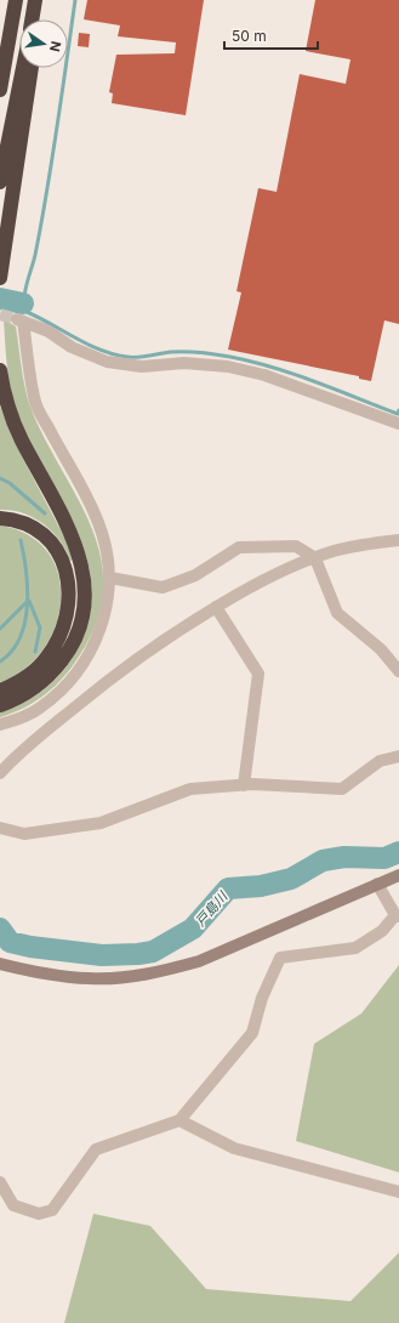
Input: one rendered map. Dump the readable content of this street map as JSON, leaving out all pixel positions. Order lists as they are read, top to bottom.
{
  "water": ["戸島川"],
  "scale_bar": "50 m",
  "north": "right"
}
